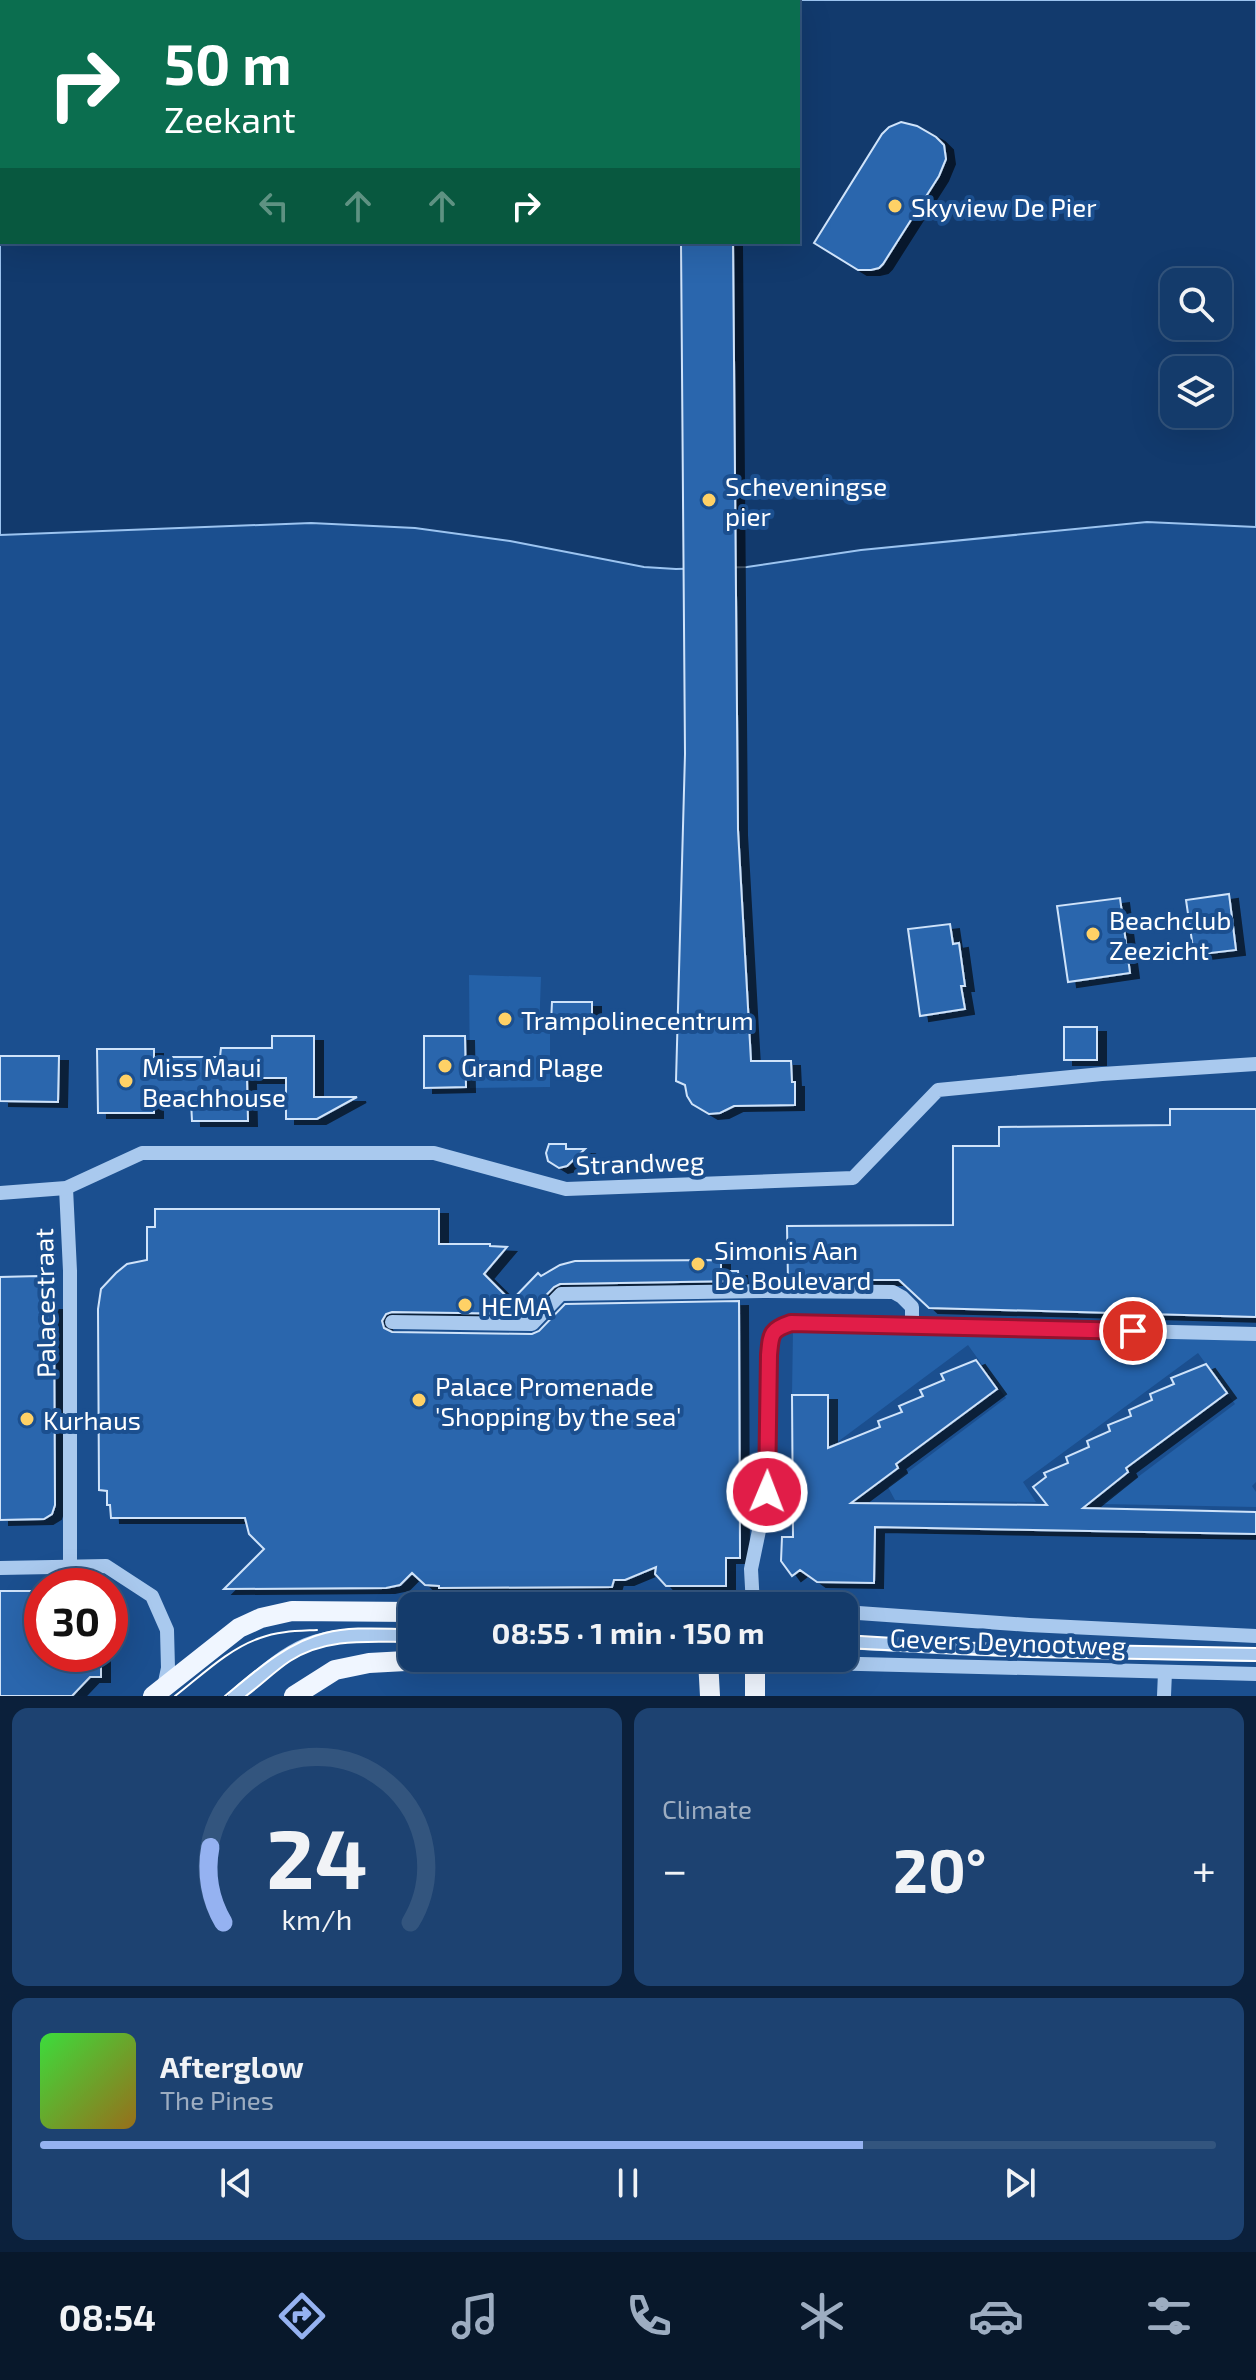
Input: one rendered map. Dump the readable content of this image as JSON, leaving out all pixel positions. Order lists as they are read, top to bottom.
{
  "streets": {
    "street": ["Strandweg", "Palacestraat", "Gevers Deynootweg"]
  },
  "crossings": [
    ["Strandweg", "Palacestraat"]
  ],
  "places": [
    "Skyview De Pier",
    "Scheveningse pier",
    "Beachclub Zeezicht",
    "Trampolinecentrum",
    "Grand Plage",
    "Miss Maui Beachhouse",
    "Simonis Aan De Boulevard",
    "HEMA",
    "Palace Promenade 'Shopping by the sea'",
    "Kurhaus"
  ],
  "page": {
    "turn": ["50 m", "Zeekant"],
    "limit": "30",
    "trip": "08:55 · 1 min · 150 m",
    "tile": "Climate",
    "heat": ["−", "20°", "+"],
    "song": ["Afterglow", "The Pines"],
    "tabs": "08:54",
    "gauge": ["24", "km/h"]
  }
}
